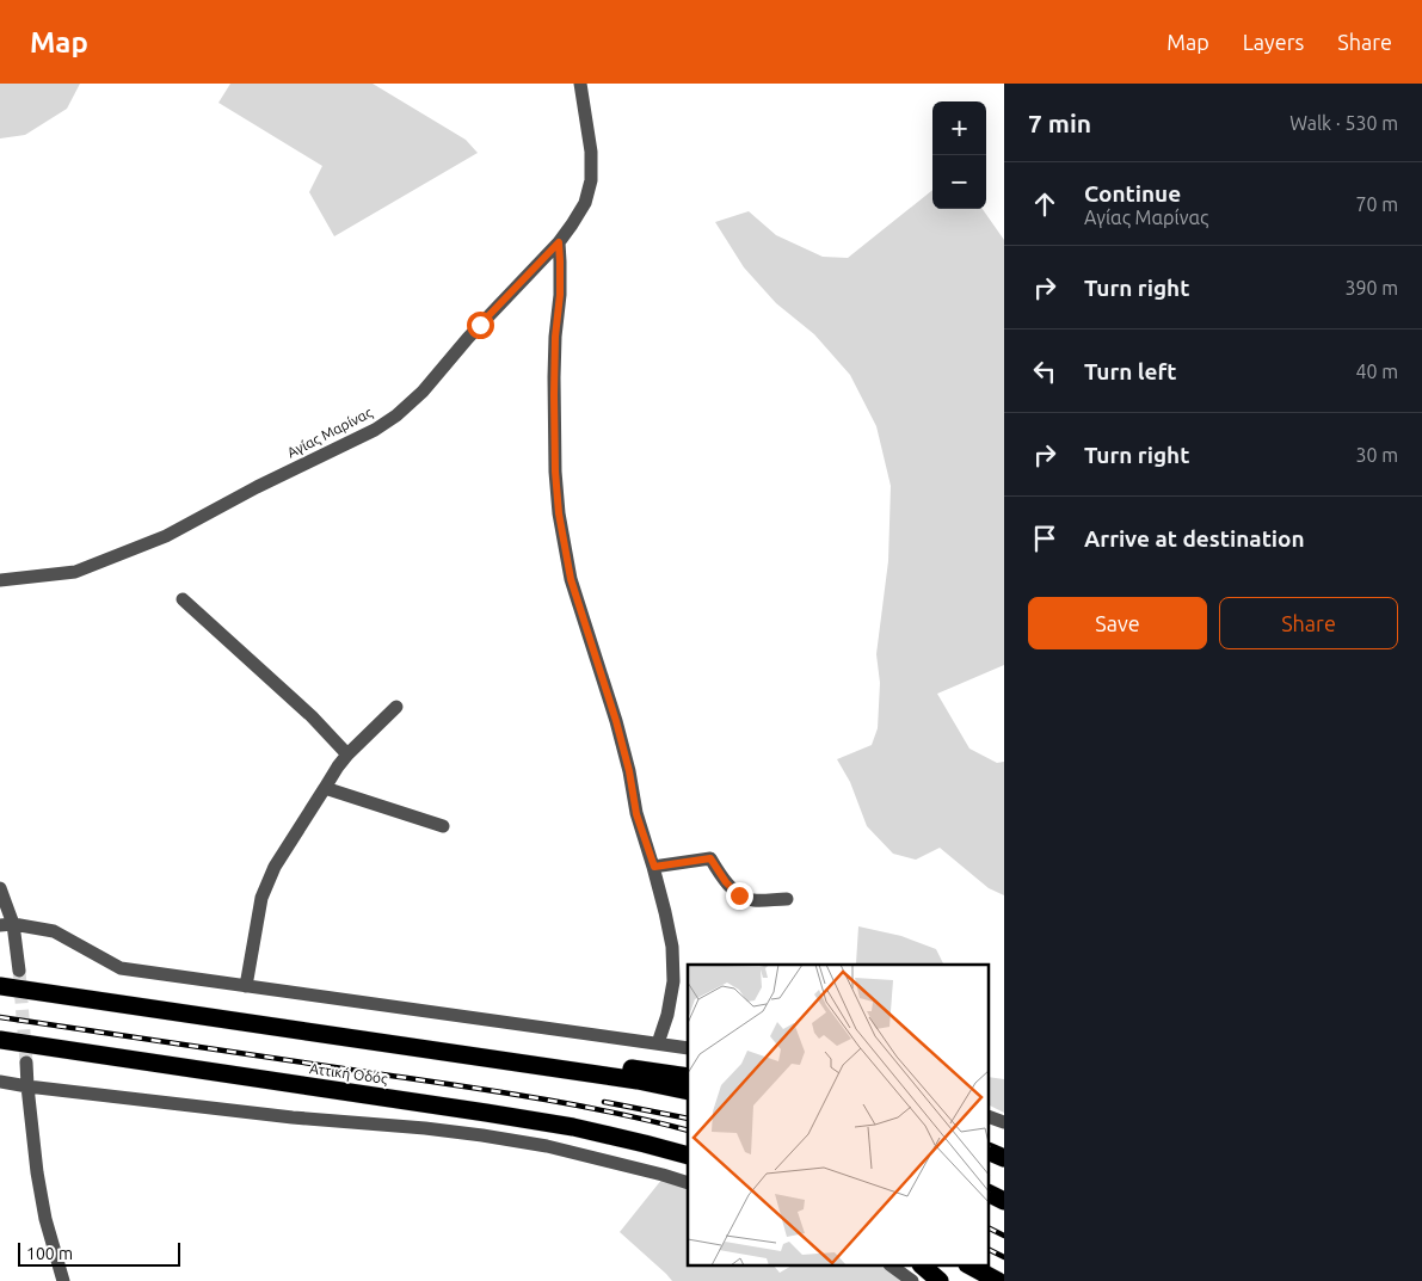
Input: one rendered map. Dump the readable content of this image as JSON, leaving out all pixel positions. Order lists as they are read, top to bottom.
{
  "streets": {
    "highway": ["Αττική Οδός"],
    "street": ["Αγίας Μαρίνας"]
  },
  "scale_bar": "100 m",
  "page": {
    "header": "Map",
    "nav": ["Map", "Layers", "Share"],
    "heading": ["7 min", "Walk · 530 m"],
    "map_buttons": ["+", "−"],
    "list": [
      ["Continue", "Αγίας Μαρίνας", "70 m"],
      ["Turn right", "390 m"],
      ["Turn left", "40 m"],
      ["Turn right", "30 m"],
      "Arrive at destination"
    ],
    "buttons": ["Save", "Share"],
    "scale": "100 m"
  }
}
